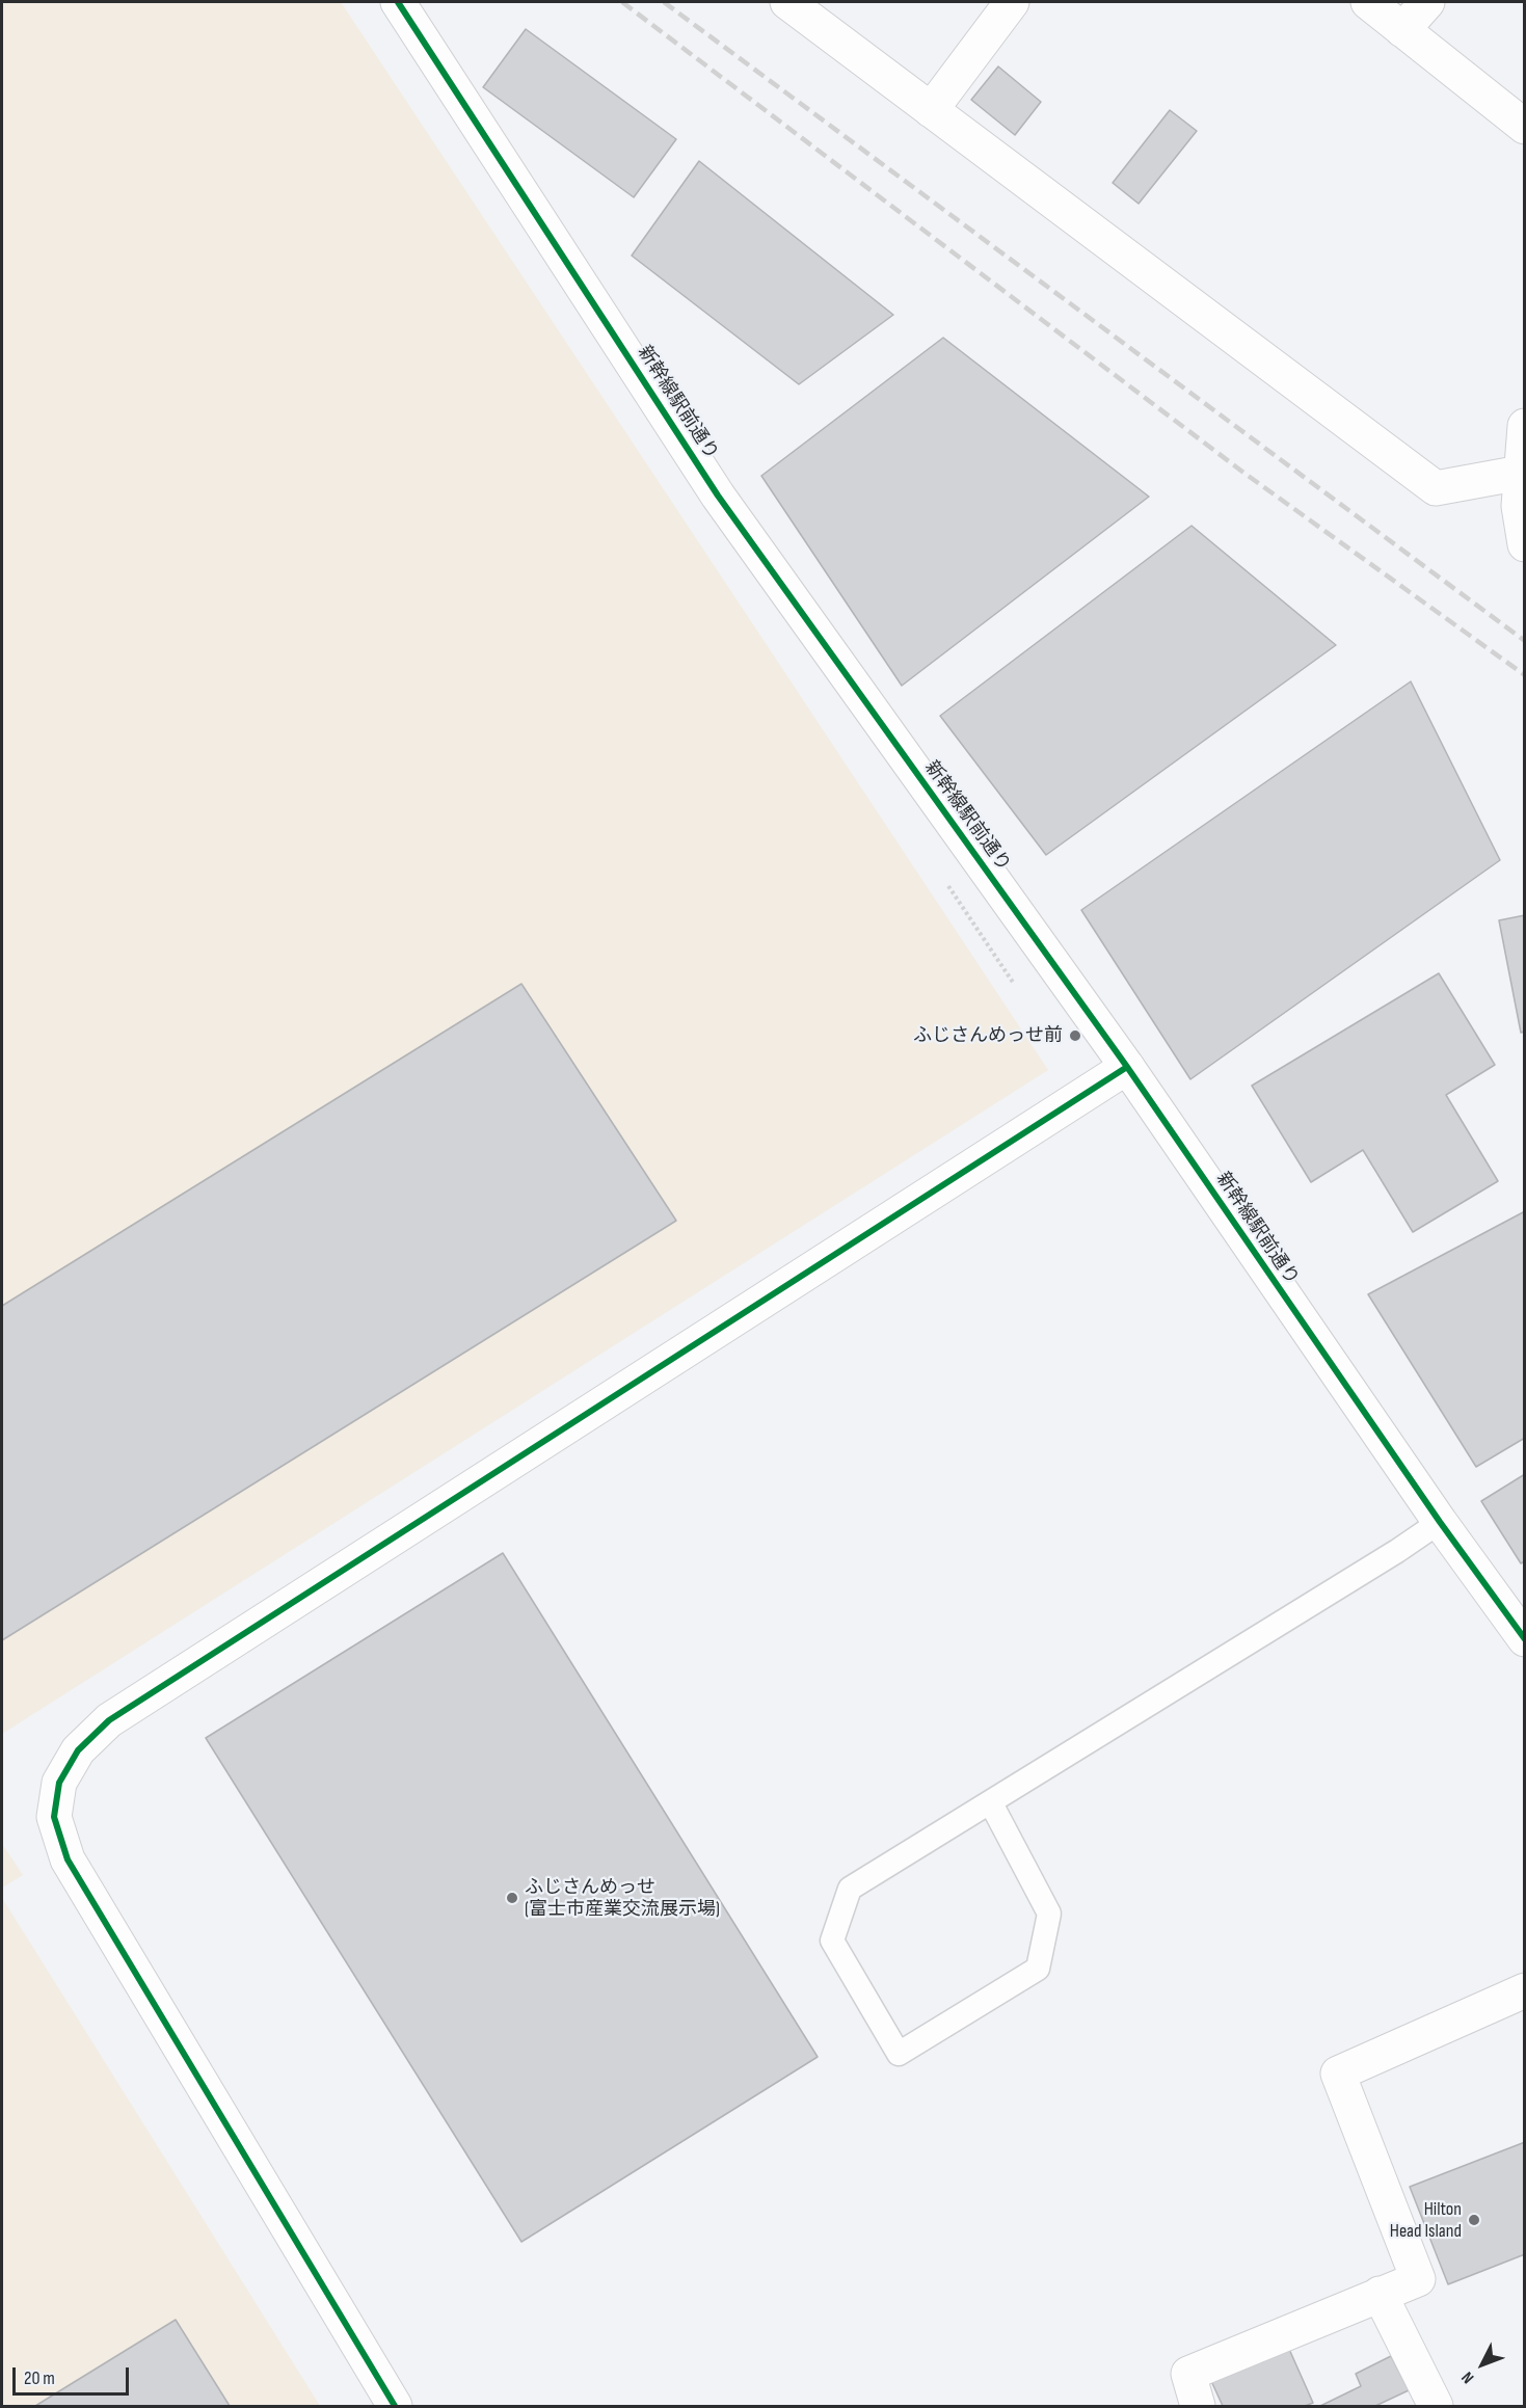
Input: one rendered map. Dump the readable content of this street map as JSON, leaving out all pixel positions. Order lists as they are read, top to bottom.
{
  "streets": {
    "street": ["新幹線駅前通り"]
  },
  "places": ["ふじさんめっせ前", "ふじさんめっせ (富士市産業交流展示場)", "Hilton Head Island"],
  "scale_bar": "20 m",
  "north": "bottom left"
}
